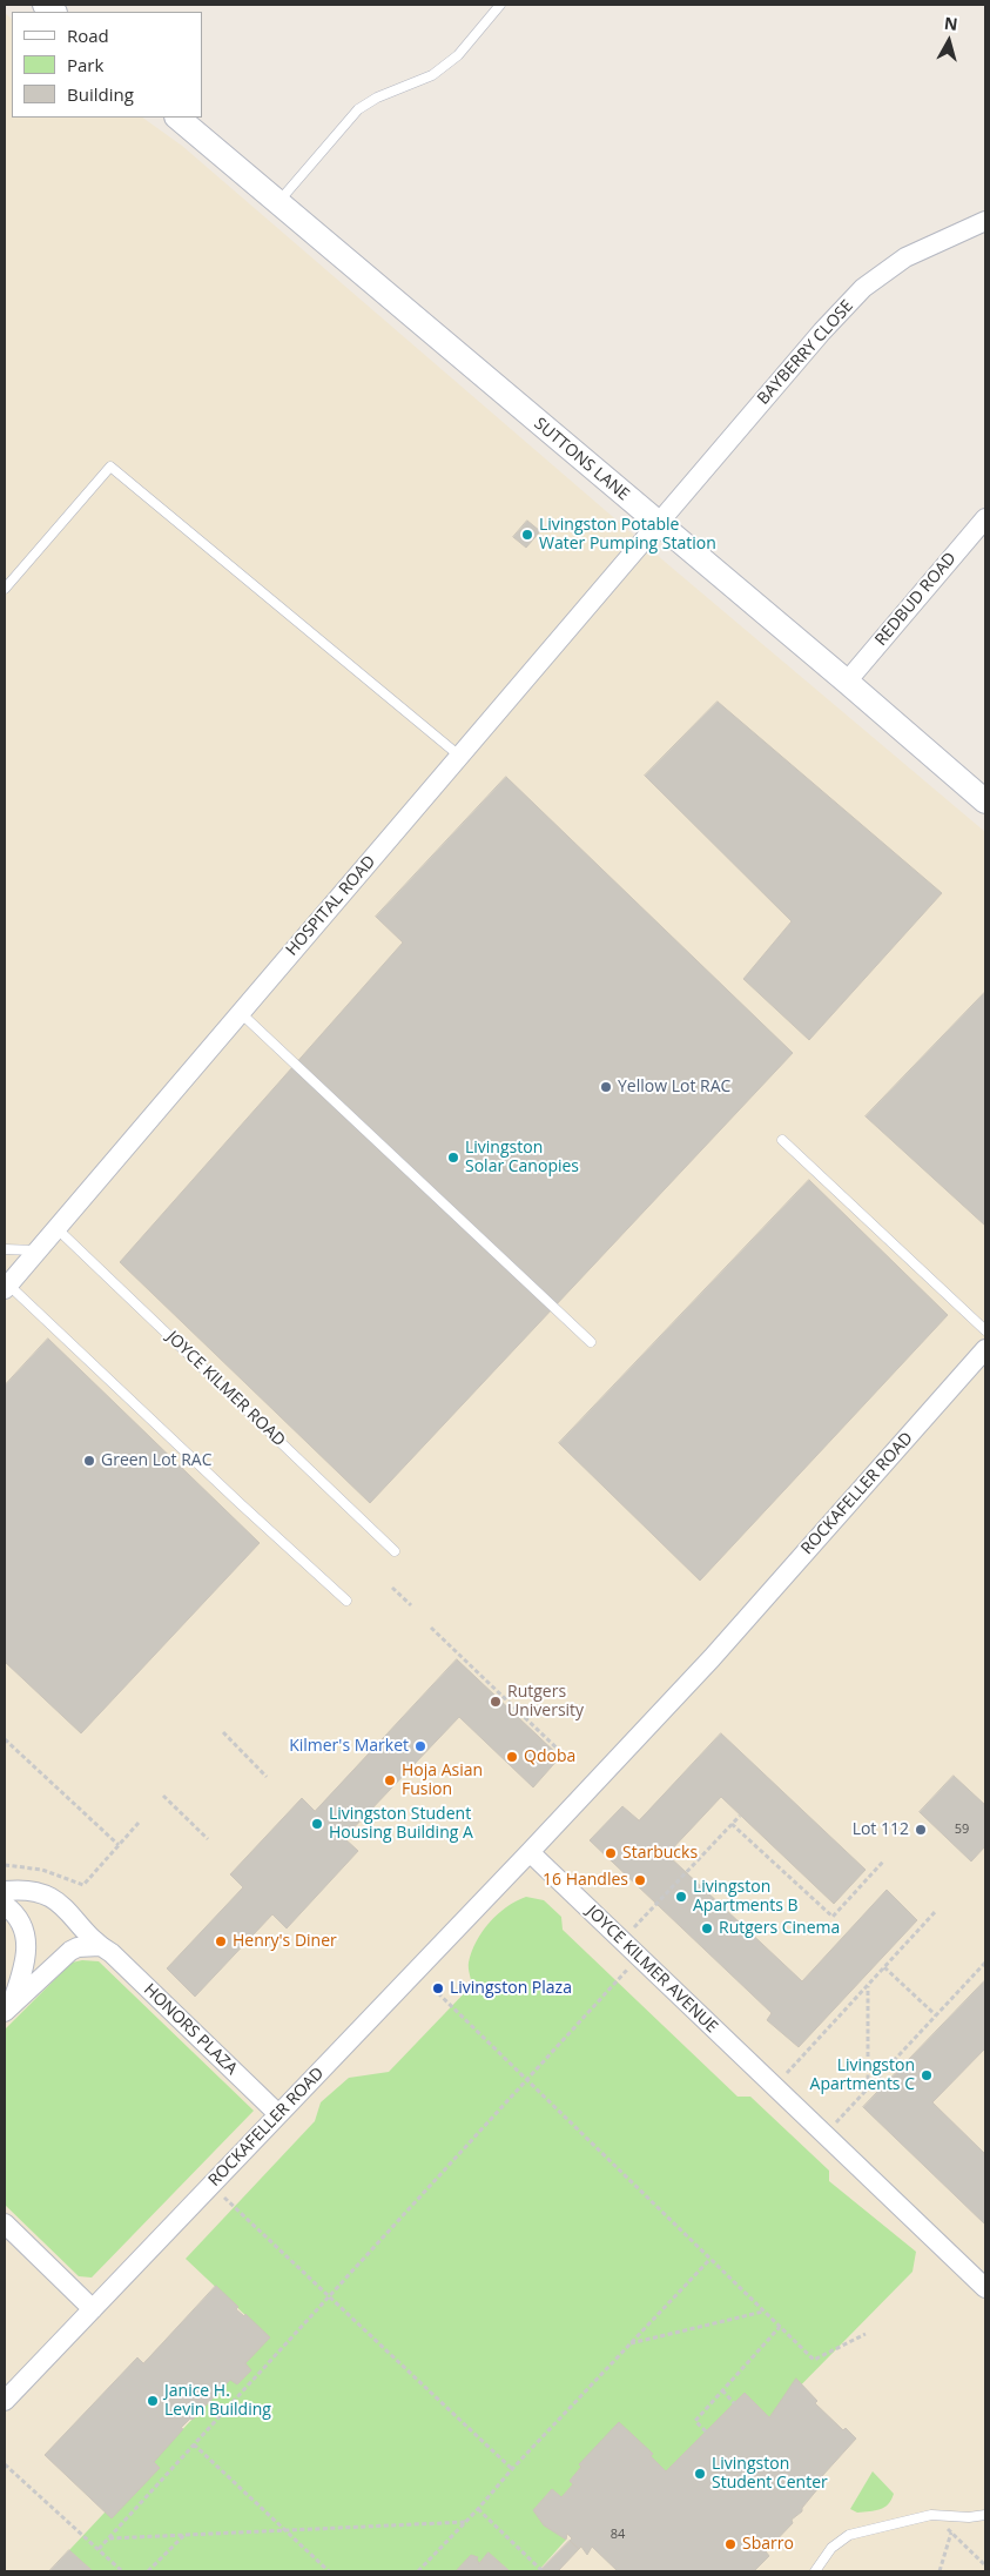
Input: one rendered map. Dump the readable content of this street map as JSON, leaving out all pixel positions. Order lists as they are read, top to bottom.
{
  "streets": {
    "street": [
      "BAYBERRY CLOSE",
      "SUTTONS LANE",
      "REDBUD ROAD",
      "HOSPITAL ROAD",
      "ROCKAFELLER ROAD",
      "JOYCE KILMER AVENUE",
      "HONORS PLAZA"
    ],
    "lane": ["JOYCE KILMER ROAD"]
  },
  "crossings": [
    ["BAYBERRY CLOSE", "SUTTONS LANE"],
    ["BAYBERRY CLOSE", "HOSPITAL ROAD"],
    ["SUTTONS LANE", "REDBUD ROAD"],
    ["SUTTONS LANE", "HOSPITAL ROAD"],
    ["HOSPITAL ROAD", "JOYCE KILMER ROAD"],
    ["ROCKAFELLER ROAD", "JOYCE KILMER AVENUE"],
    ["ROCKAFELLER ROAD", "HONORS PLAZA"]
  ],
  "places": [
    "Livingston Potable Water Pumping Station",
    "Yellow Lot RAC",
    "Livingston Solar Canopies",
    "Green Lot RAC",
    "Rutgers University",
    "Kilmer's Market",
    "Qdoba",
    "Hoja Asian Fusion",
    "Livingston Student Housing Building A",
    "Lot 112",
    "Starbucks",
    "16 Handles",
    "Livingston Apartments B",
    "Rutgers Cinema",
    "Henry's Diner",
    "Livingston Plaza",
    "Livingston Apartments C",
    "Janice H. Levin Building",
    "Livingston Student Center",
    "Sbarro"
  ],
  "house_numbers": ["59", "84"],
  "legend": ["Road", "Park", "Building"],
  "north": "top"
}
